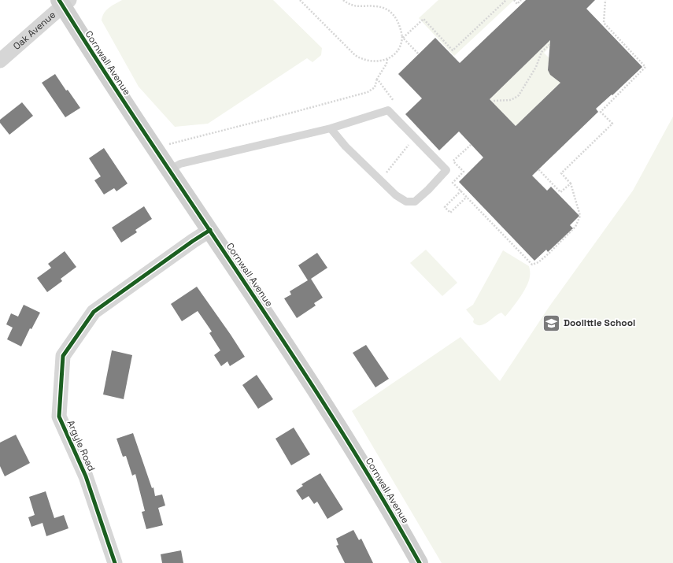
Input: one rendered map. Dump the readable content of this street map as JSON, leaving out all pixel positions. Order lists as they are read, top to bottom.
{
  "streets": {
    "street": ["Oak Avenue", "Cornwall Avenue", "Argyle Road"]
  },
  "crossings": [
    ["Oak Avenue", "Cornwall Avenue"],
    ["Cornwall Avenue", "Argyle Road"]
  ],
  "places": {
    "school or university": ["Doolittle School"]
  }
}
